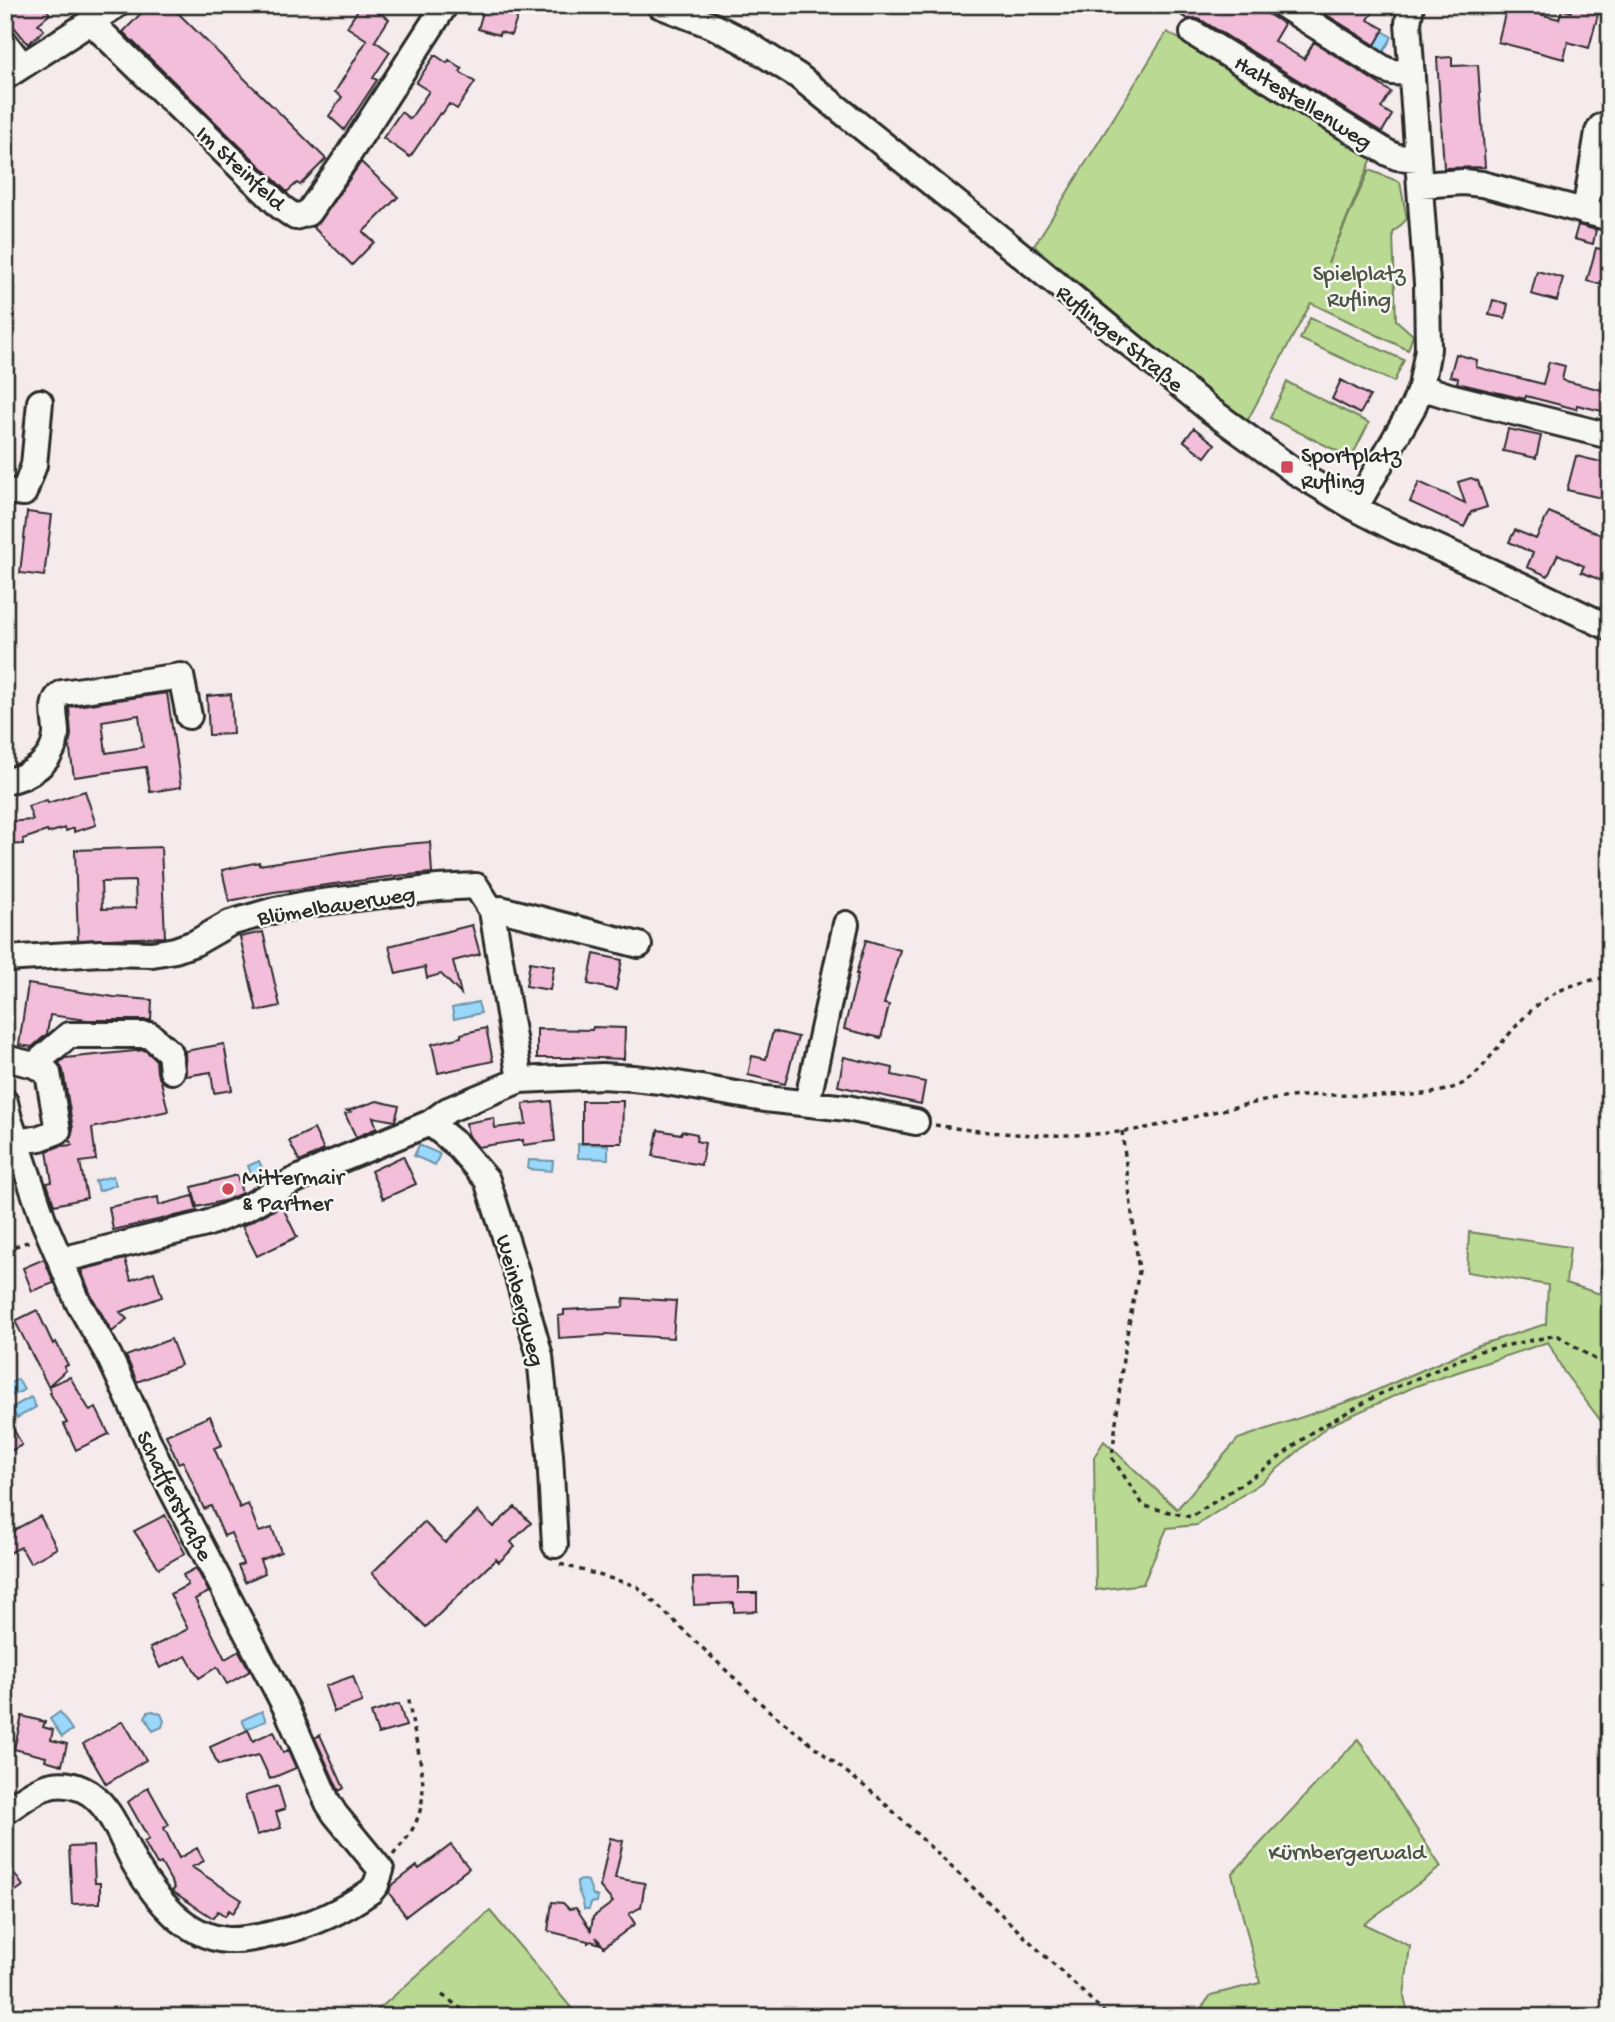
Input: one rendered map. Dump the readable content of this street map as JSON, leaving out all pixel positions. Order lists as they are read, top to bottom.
{
  "streets": {
    "street": [
      "Haltestellenweg",
      "Im Steinfeld",
      "Ruflinger Straße",
      "Blümelbauerweg",
      "Weinbergweg",
      "Schafferstraße"
    ]
  },
  "parks": ["Spielplatz Rufling", "Kürnbergerwald"],
  "places": {
    "transit": ["Sportplatz Rufling"],
    "other": ["Mittermair & Partner"]
  }
}
